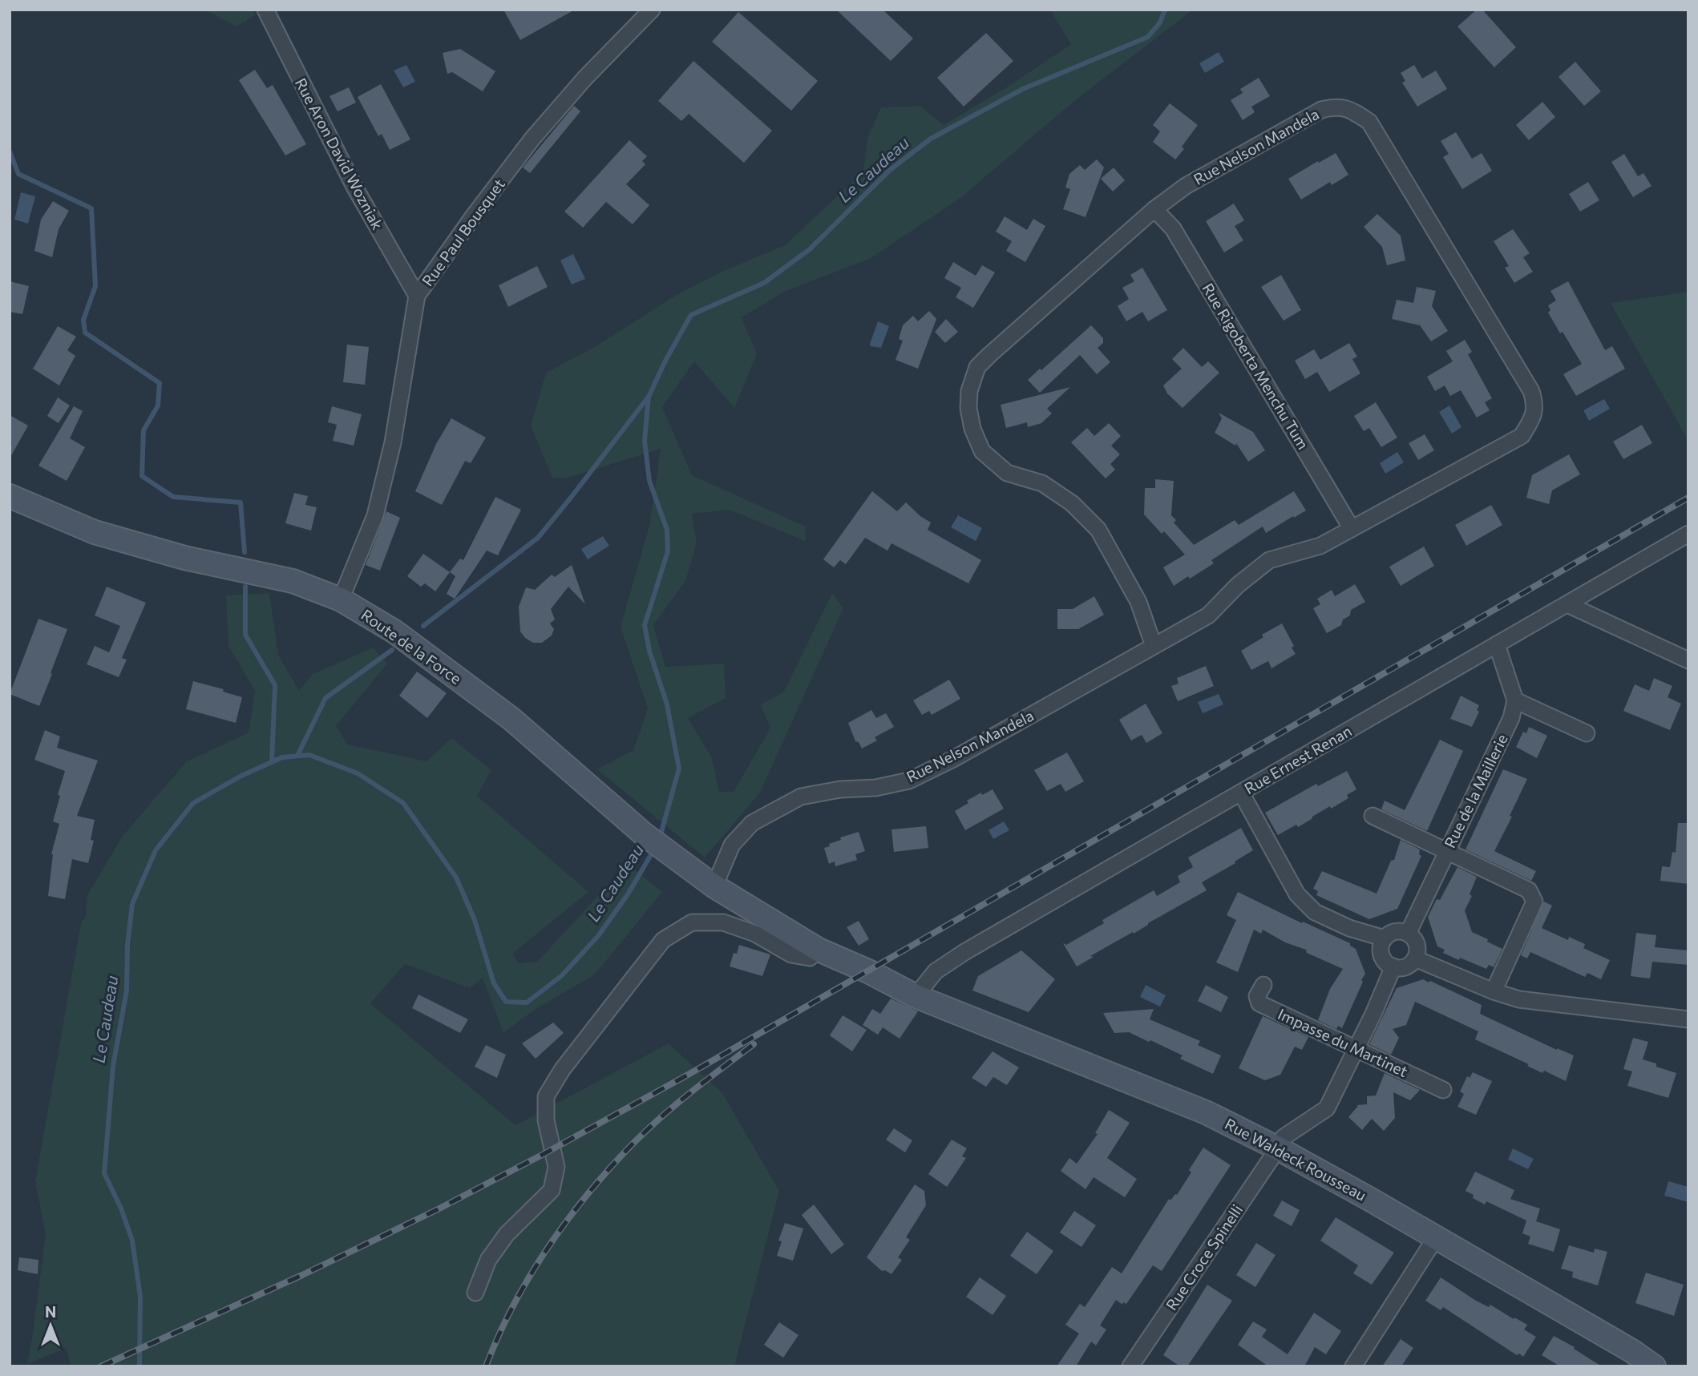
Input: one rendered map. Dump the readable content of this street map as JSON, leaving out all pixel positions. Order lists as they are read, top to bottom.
{
  "streets": {
    "street": [
      "Rue Nelson Mandela",
      "Rue Aron David Wozniak",
      "Rue Paul Bousquet",
      "Rue Rigoberta Menchu Tum",
      "Route de la Force",
      "Rue Ernest Renan",
      "Rue de la Maillerie",
      "Impasse du Martinet",
      "Rue Waldeck Rousseau",
      "Rue Croce Spinelli"
    ]
  },
  "crossings": [
    ["Rue Nelson Mandela", "Rue Rigoberta Menchu Tum"],
    ["Rue Nelson Mandela", "Route de la Force"],
    ["Rue Aron David Wozniak", "Rue Paul Bousquet"],
    ["Rue Paul Bousquet", "Route de la Force"],
    ["Route de la Force", "Rue Waldeck Rousseau"],
    ["Rue Ernest Renan", "Rue Waldeck Rousseau"],
    ["Rue Waldeck Rousseau", "Rue Croce Spinelli"]
  ],
  "water": ["Le Caudeau"],
  "north": "top"
}
